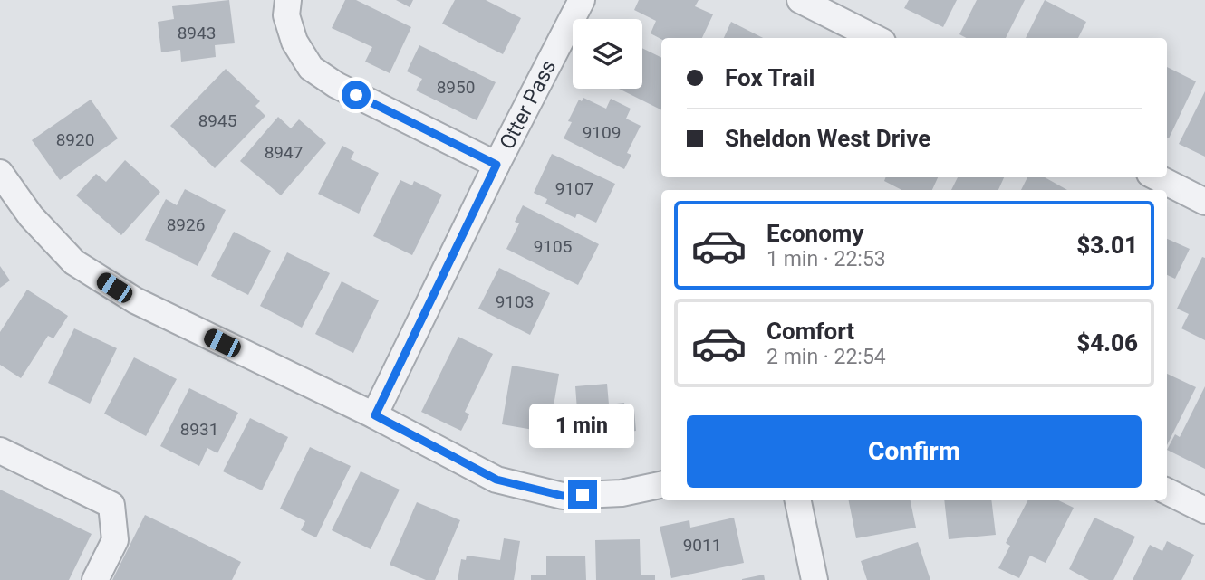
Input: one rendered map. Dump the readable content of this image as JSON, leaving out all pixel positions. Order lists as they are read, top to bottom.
{
  "streets": {
    "street": ["Otter Pass"]
  },
  "house_numbers": [
    "8943",
    "8950",
    "8945",
    "9109",
    "8920",
    "8947",
    "9107",
    "8926",
    "9105",
    "9103",
    "8931",
    "9011"
  ],
  "page": {
    "banner": ["Fox Trail", "Sheldon West Drive"],
    "list": [
      {
        "name": "Economy",
        "note": "1 min · 22:53",
        "value": "$3.01"
      },
      {
        "name": "Comfort",
        "note": "2 min · 22:54",
        "value": "$4.06"
      }
    ],
    "buttons": "Confirm",
    "bubble": "1 min"
  }
}
